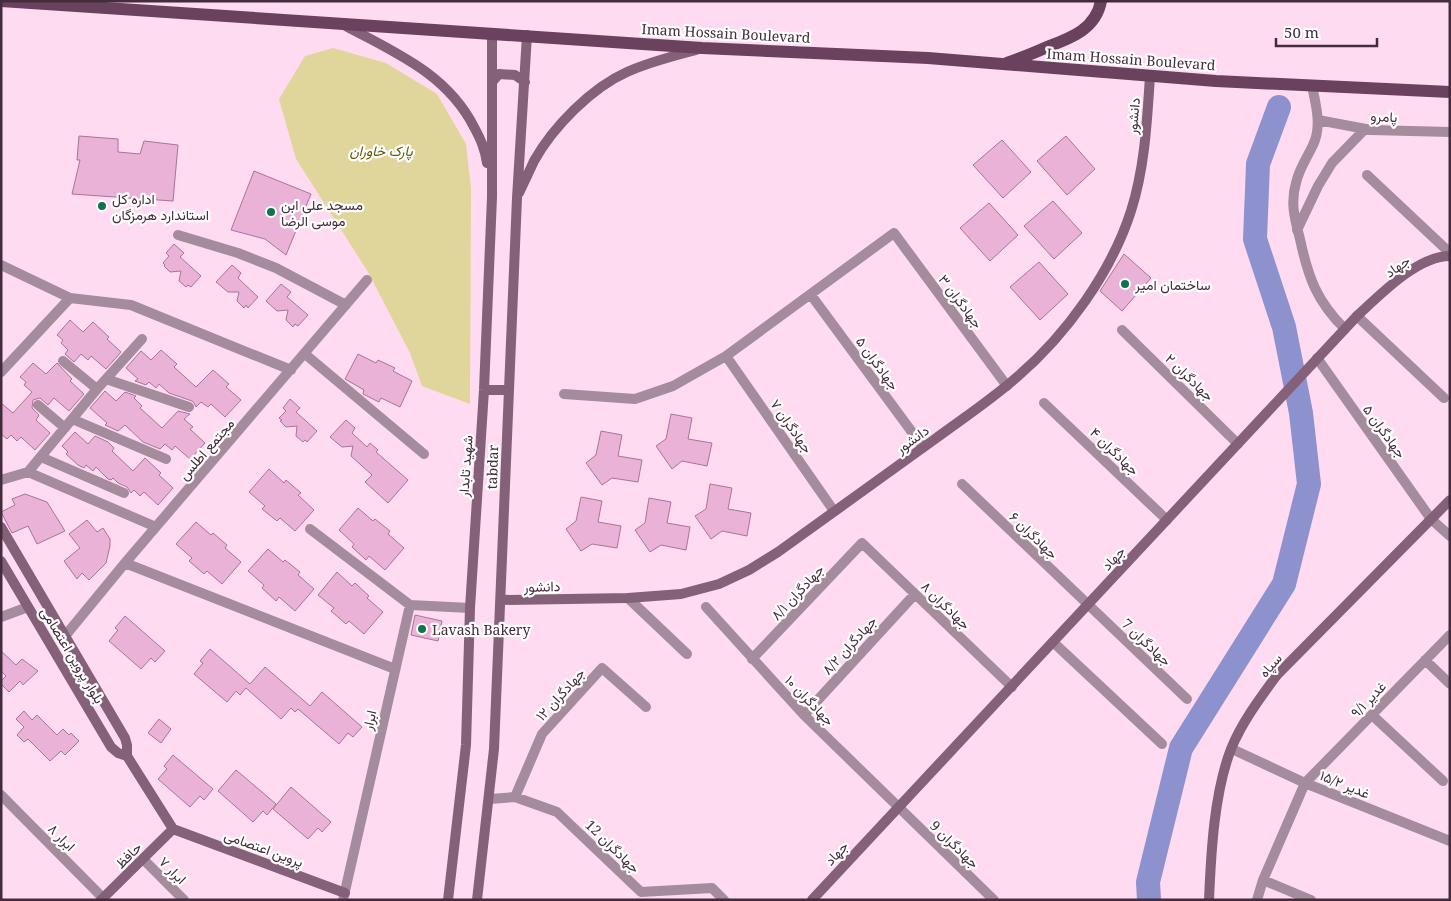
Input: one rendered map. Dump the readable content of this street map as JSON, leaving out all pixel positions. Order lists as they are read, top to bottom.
{
  "streets": {
    "main road": ["Imam Hossain Boulevard"],
    "street": [
      "دانشور",
      "پامرو",
      "جهاد",
      "جهادگران ۳",
      "جهادگران ۵",
      "جهادگران ۲",
      "جهادگران ۷",
      "مجتمع اطلس",
      "جهادگران ۴",
      "شهید تابدار",
      "tabdar",
      "جهادگران ۶",
      "جهادگران ۸/۱",
      "جهادگران ۸",
      "جهادگران 7",
      "جهادگران ۸/۲",
      "بلوار پروین اعتصامی",
      "سپاه",
      "جهادگران ۱۲",
      "غدیر ۹/۱",
      "جهادگران ۱۰",
      "ابرار",
      "غدیر ۱۵/۲",
      "ابرار ۸",
      "جهادگران 9",
      "جهادگران 12",
      "پروین اعتصامی",
      "حافظ",
      "ابرار ۷"
    ]
  },
  "crossings": [
    ["Imam Hossain Boulevard", "دانشور"],
    ["Imam Hossain Boulevard", "شهید تابدار"],
    ["Imam Hossain Boulevard", "tabdar"],
    ["دانشور", "جهادگران ۳"],
    ["دانشور", "جهادگران ۵"],
    ["دانشور", "جهادگران ۷"],
    ["دانشور", "tabdar"],
    ["جهاد", "جهادگران ۵"],
    ["جهاد", "جهادگران ۲"],
    ["جهاد", "جهادگران ۴"],
    ["جهاد", "جهادگران ۶"],
    ["جهاد", "جهادگران ۸"],
    ["جهاد", "جهادگران 7"],
    ["جهاد", "جهادگران ۱۰"],
    ["جهاد", "جهادگران 9"],
    ["جهادگران ۳", "جهادگران ۵"],
    ["جهادگران ۵", "سپاه"],
    ["مجتمع اطلس", "بلوار پروین اعتصامی"],
    ["جهادگران ۶", "جهادگران 7"],
    ["جهادگران ۸/۱", "جهادگران ۸"],
    ["جهادگران ۸/۱", "جهادگران ۱۰"],
    ["جهادگران ۸", "جهادگران ۸/۲"],
    ["جهادگران ۸/۲", "جهادگران ۱۰"],
    ["سپاه", "غدیر ۱۵/۲"],
    ["جهادگران ۱۲", "جهادگران 12"],
    ["غدیر ۹/۱", "غدیر ۱۵/۲"],
    ["جهادگران ۱۰", "جهادگران 9"],
    ["ابرار", "پروین اعتصامی"],
    ["ابرار ۸", "حافظ"],
    ["پروین اعتصامی", "حافظ"],
    ["حافظ", "ابرار ۷"]
  ],
  "parks": ["پارک خاوران"],
  "places": [
    "اداره کل استاندارد هرمزگان",
    "مسجد علی ابن موسی الرضا",
    "ساختمان امیر",
    "Lavash Bakery"
  ],
  "scale_bar": "50 m"
}
